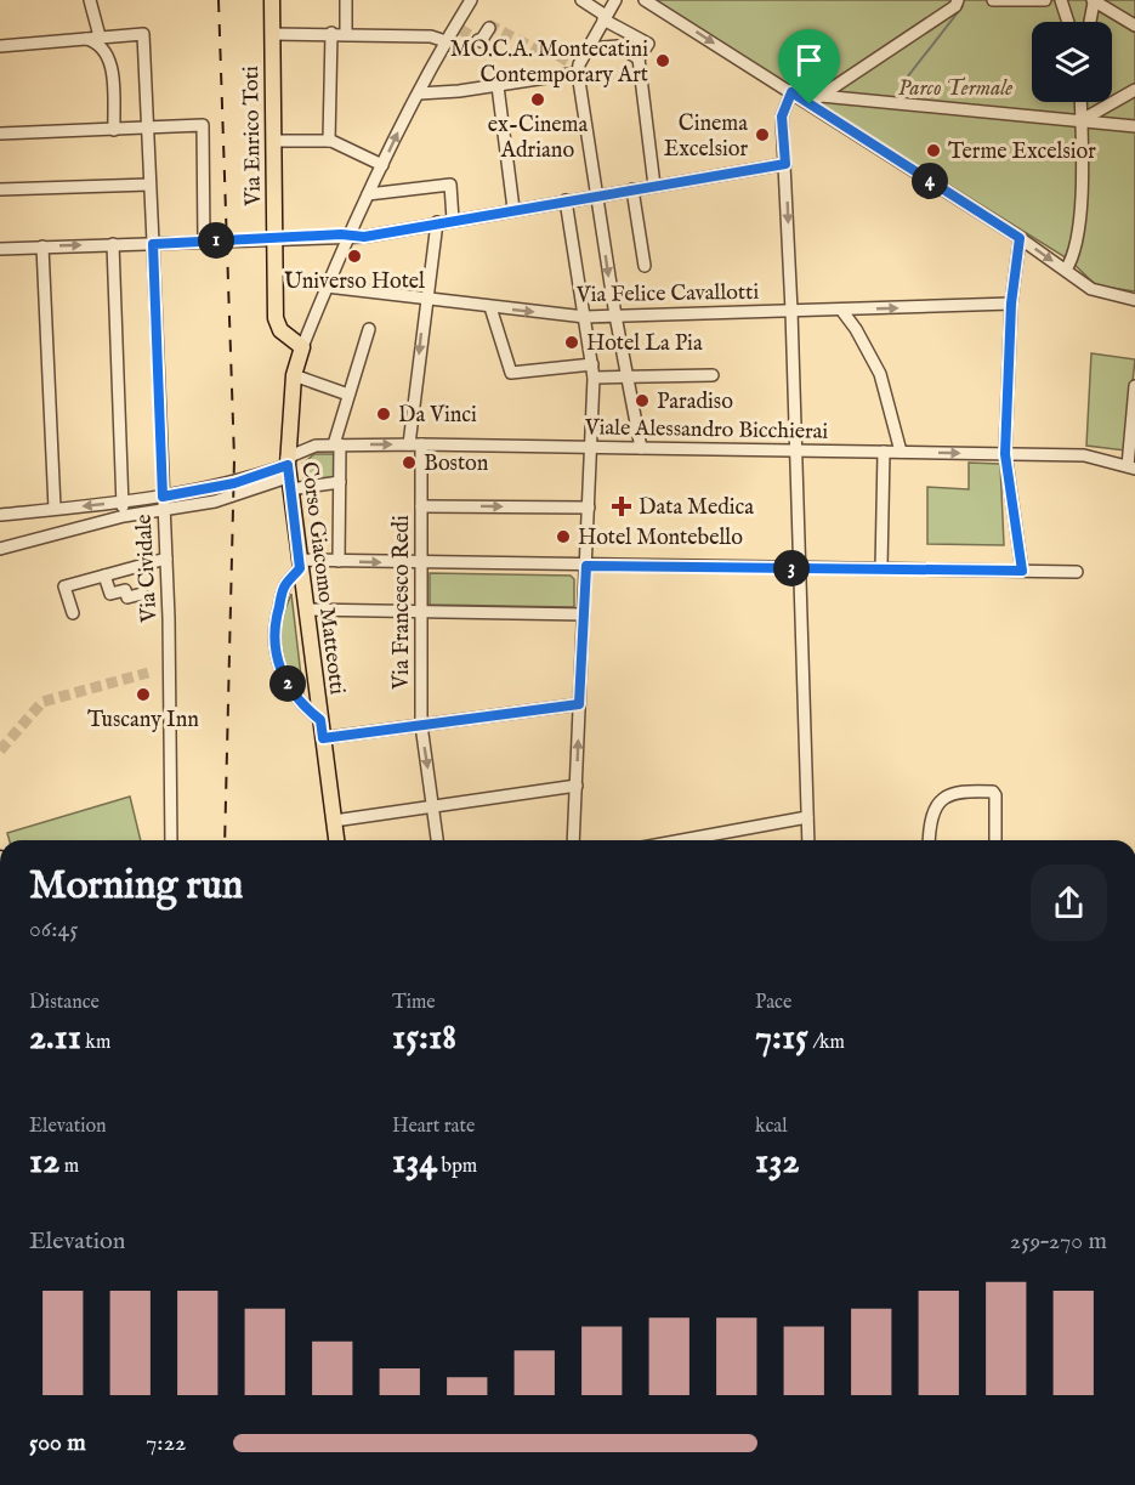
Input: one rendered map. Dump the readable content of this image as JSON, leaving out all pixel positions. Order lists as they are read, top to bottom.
{
  "streets": {
    "main road": ["Via Enrico Toti", "Corso Giacomo Matteotti"],
    "street": [
      "Via Felice Cavallotti",
      "Viale Alessandro Bicchierai",
      "Via Cividale",
      "Via Francesco Redi"
    ]
  },
  "crossings": [
    ["Via Enrico Toti", "Corso Giacomo Matteotti"],
    ["Via Felice Cavallotti", "Corso Giacomo Matteotti"],
    ["Via Felice Cavallotti", "Via Francesco Redi"],
    ["Viale Alessandro Bicchierai", "Corso Giacomo Matteotti"],
    ["Viale Alessandro Bicchierai", "Via Francesco Redi"]
  ],
  "one_way": ["Via Felice Cavallotti"],
  "parks": ["Parco Termale"],
  "places": {
    "other": [
      "MO.C.A. Montecatini Contemporary Art",
      "ex-Cinema Adriano",
      "Cinema Excelsior",
      "Terme Excelsior",
      "Universo Hotel",
      "Hotel La Pia",
      "Paradiso",
      "Da Vinci",
      "Boston",
      "Hotel Montebello",
      "Tuscany Inn"
    ],
    "health": ["Data Medica"]
  },
  "page": {
    "pins": [
      "4",
      "1",
      "3",
      "2"
    ],
    "heading": ["Morning run", "06:45"],
    "stats": [
      ["Distance", "2.11 km"],
      ["Time", "15:18"],
      ["Pace", "7:15 /km"],
      ["Elevation", "12 m"],
      ["Heart rate", "134 bpm"],
      ["kcal", "132"]
    ],
    "chart": ["Elevation", "259–270 m"],
    "list": [
      {
        "name": "500 m",
        "note": "7:22"
      }
    ]
  }
}
